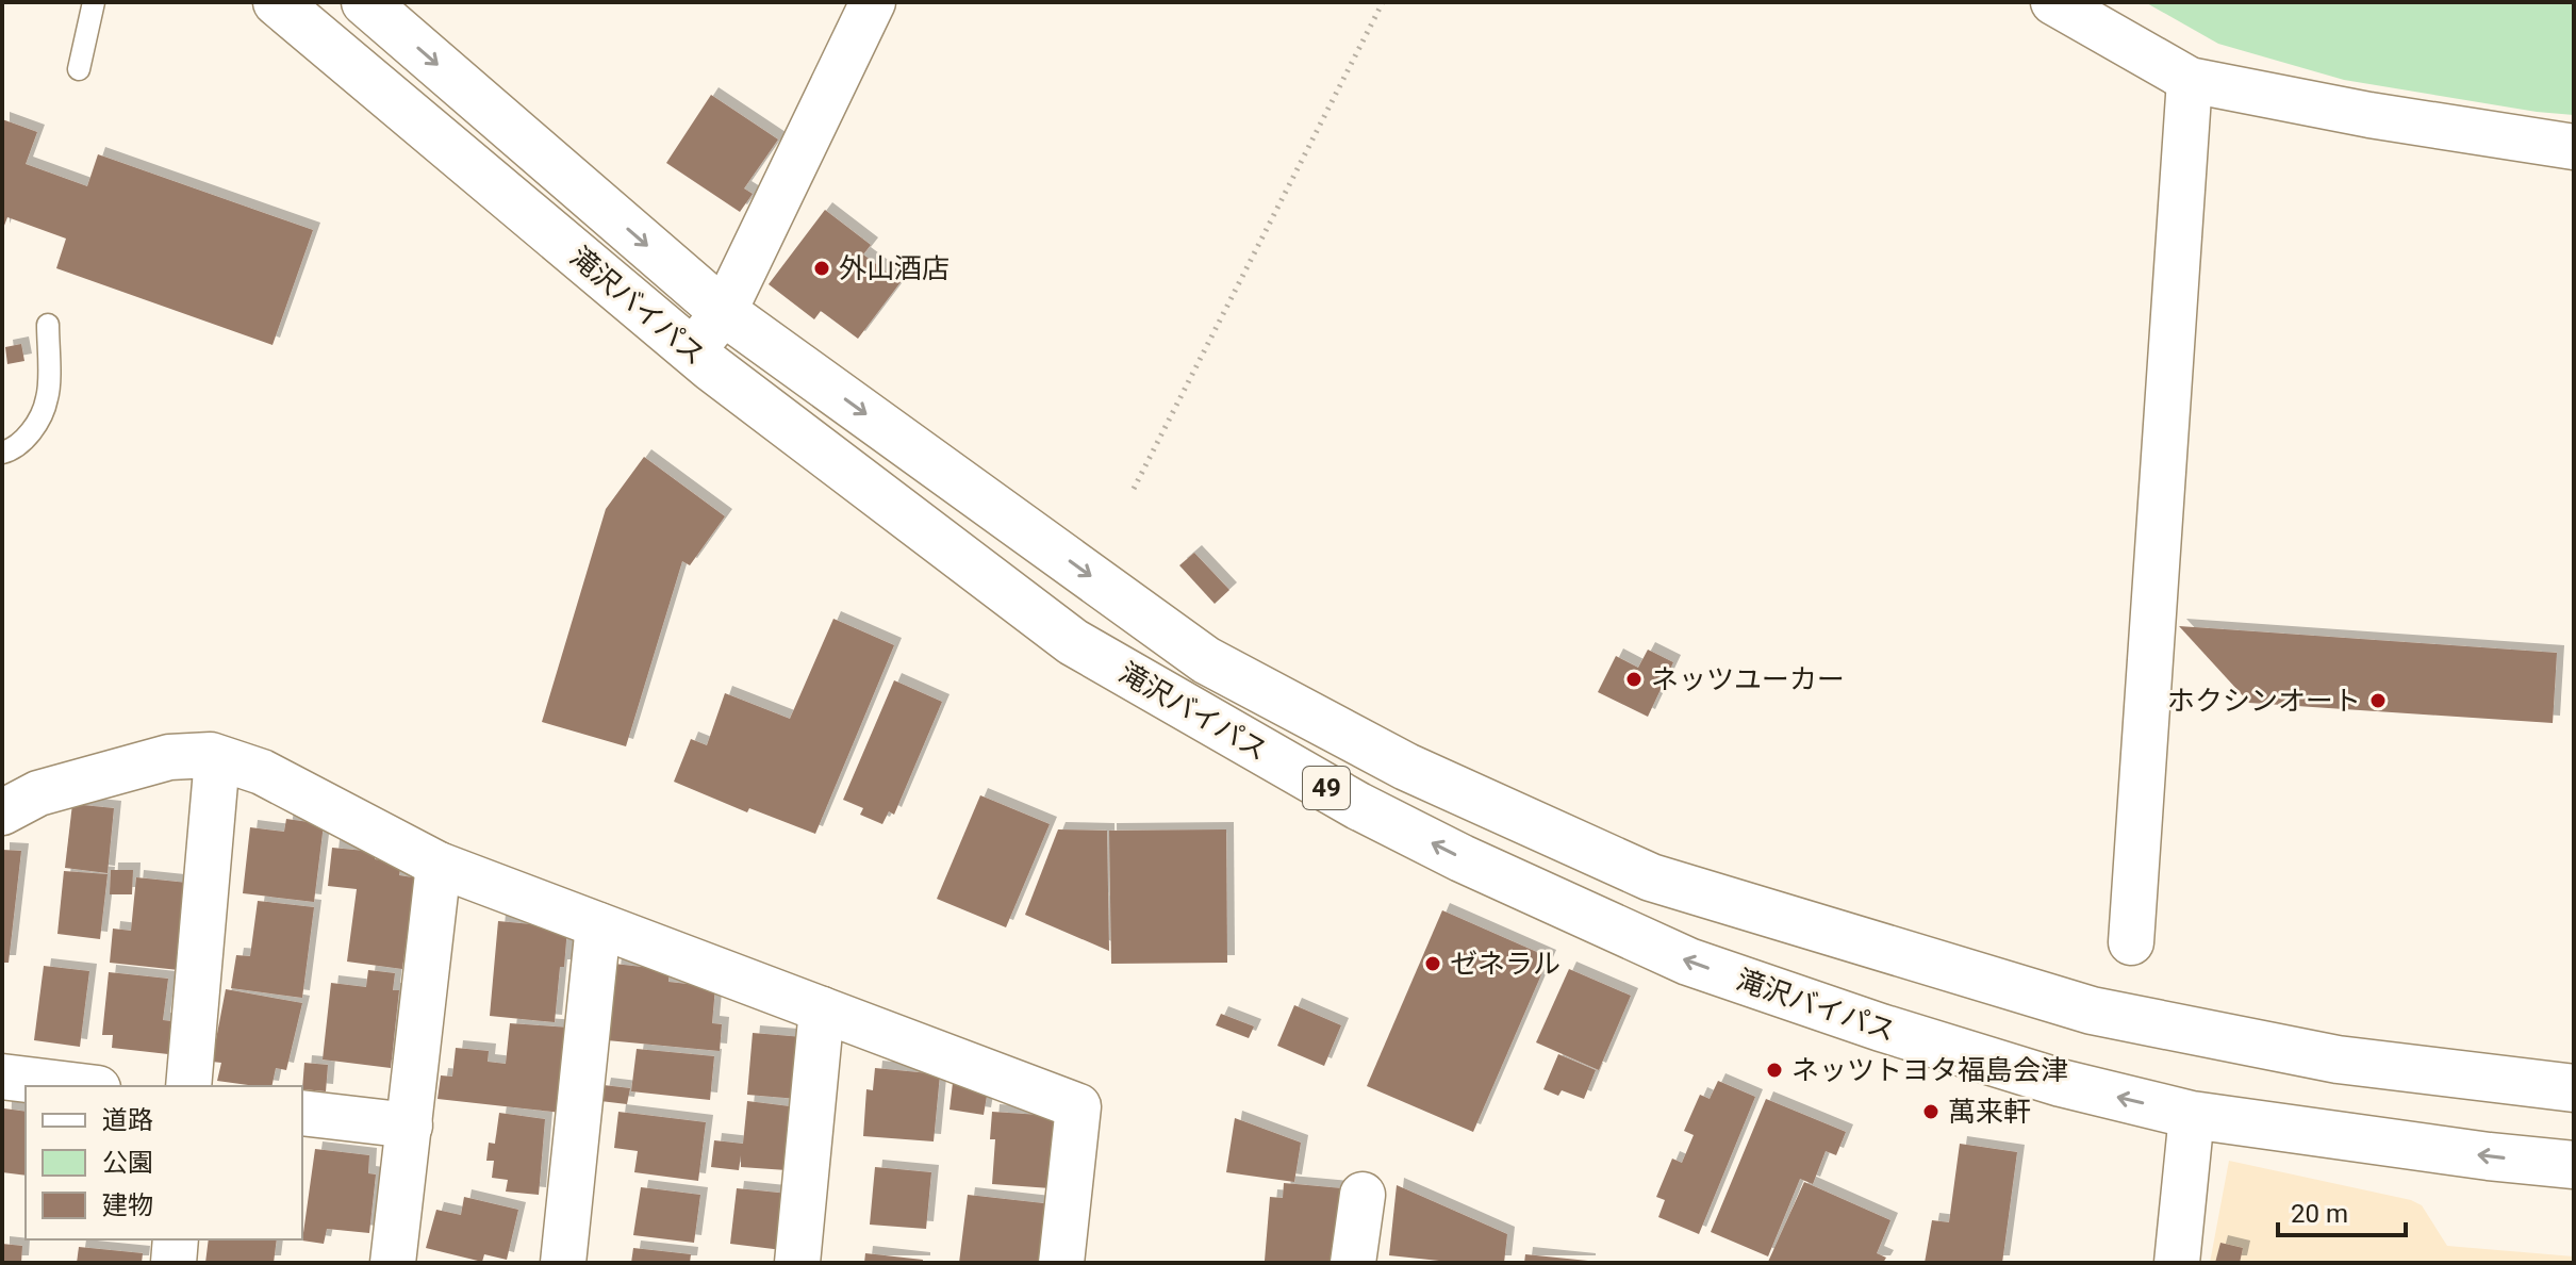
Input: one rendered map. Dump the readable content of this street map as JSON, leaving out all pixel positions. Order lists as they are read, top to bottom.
{
  "streets": {
    "highway": ["滝沢バイパス", "49"]
  },
  "places": [
    "外山酒店",
    "ネッツユーカー",
    "ホクシンオート",
    "ゼネラル",
    "ネッツトヨタ福島会津",
    "萬来軒"
  ],
  "legend": ["道路", "公園", "建物"],
  "scale_bar": "20 m"
}
